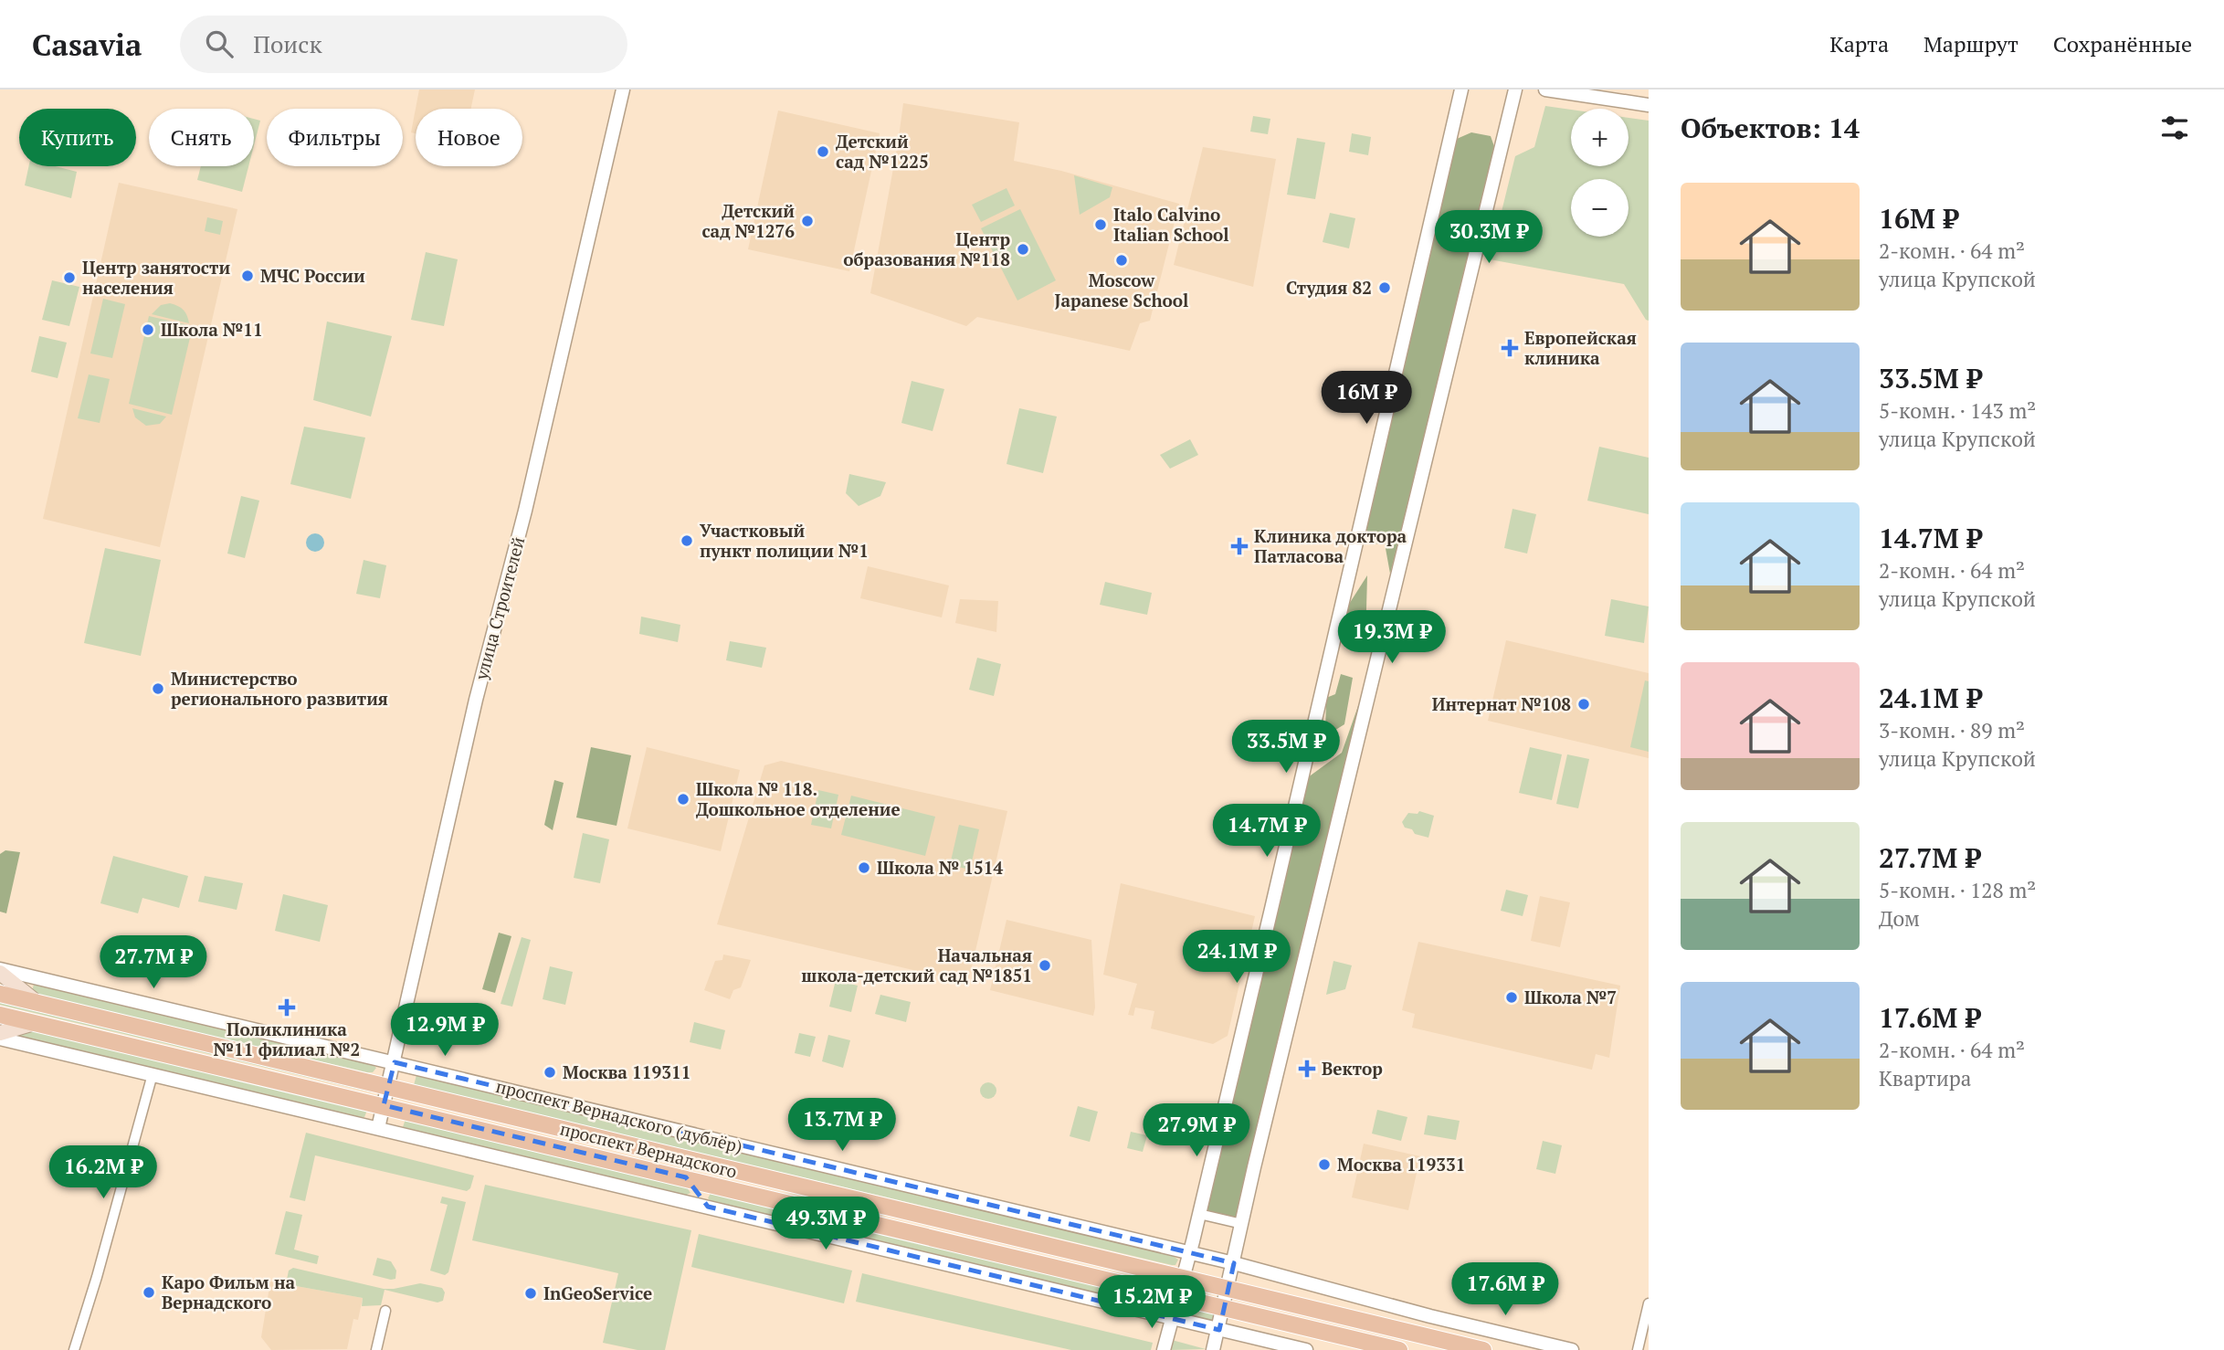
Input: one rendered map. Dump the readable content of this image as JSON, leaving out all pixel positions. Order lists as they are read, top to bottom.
{
  "streets": {
    "main road": ["проспект Вернадского (дублёр)", "проспект Вернадского"],
    "street": ["улица Строителей"]
  },
  "crossings": [
    ["улица Строителей", "проспект Вернадского (дублёр)"],
    ["улица Строителей", "проспект Вернадского"],
    ["проспект Вернадского (дублёр)", "проспект Вернадского"]
  ],
  "places": {
    "other": [
      "Детский сад №1225",
      "Детский сад №1276",
      "Italo Calvino Italian School",
      "Центр образования №118",
      "Moscow Japanese School",
      "МЧС России",
      "Центр занятости населения",
      "Студия 82",
      "Школа №11",
      "Участковый пункт полиции №1",
      "Министерство регионального развития",
      "Интернат №108",
      "Школа № 118. Дошкольное отделение",
      "Школа № 1514",
      "Начальная школа-детский сад №1851",
      "Школа №7",
      "Москва 119311",
      "Москва 119331",
      "Каро Фильм на Вернадского",
      "InGeoService"
    ],
    "health": [
      "Европейская клиника",
      "Клиника доктора Патласова",
      "Поликлиника №11 филиал №2",
      "Вектор"
    ]
  },
  "page": {
    "header": "Casavia",
    "search": "Поиск",
    "nav": ["Карта", "Маршрут", "Сохранённые"],
    "heading": "Объектов: 14",
    "map_buttons": ["+", "−"],
    "chip": [
      "Купить",
      "Снять",
      "Фильтры",
      "Новое"
    ],
    "list": [
      {
        "name": "16M ₽",
        "note": "2-комн. · 64 m² · улица Крупской"
      },
      {
        "name": "33.5M ₽",
        "note": "5-комн. · 143 m² · улица Крупской"
      },
      {
        "name": "14.7M ₽",
        "note": "2-комн. · 64 m² · улица Крупской"
      },
      {
        "name": "24.1M ₽",
        "note": "3-комн. · 89 m² · улица Крупской"
      },
      {
        "name": "27.7M ₽",
        "note": "5-комн. · 128 m² · Дом"
      },
      {
        "name": "17.6M ₽",
        "note": "2-комн. · 64 m² · Квартира"
      }
    ],
    "price": [
      "30.3M ₽",
      "16M ₽",
      "19.3M ₽",
      "33.5M ₽",
      "14.7M ₽",
      "24.1M ₽",
      "27.7M ₽",
      "12.9M ₽",
      "13.7M ₽",
      "27.9M ₽",
      "16.2M ₽",
      "49.3M ₽",
      "17.6M ₽",
      "15.2M ₽"
    ]
  }
}
